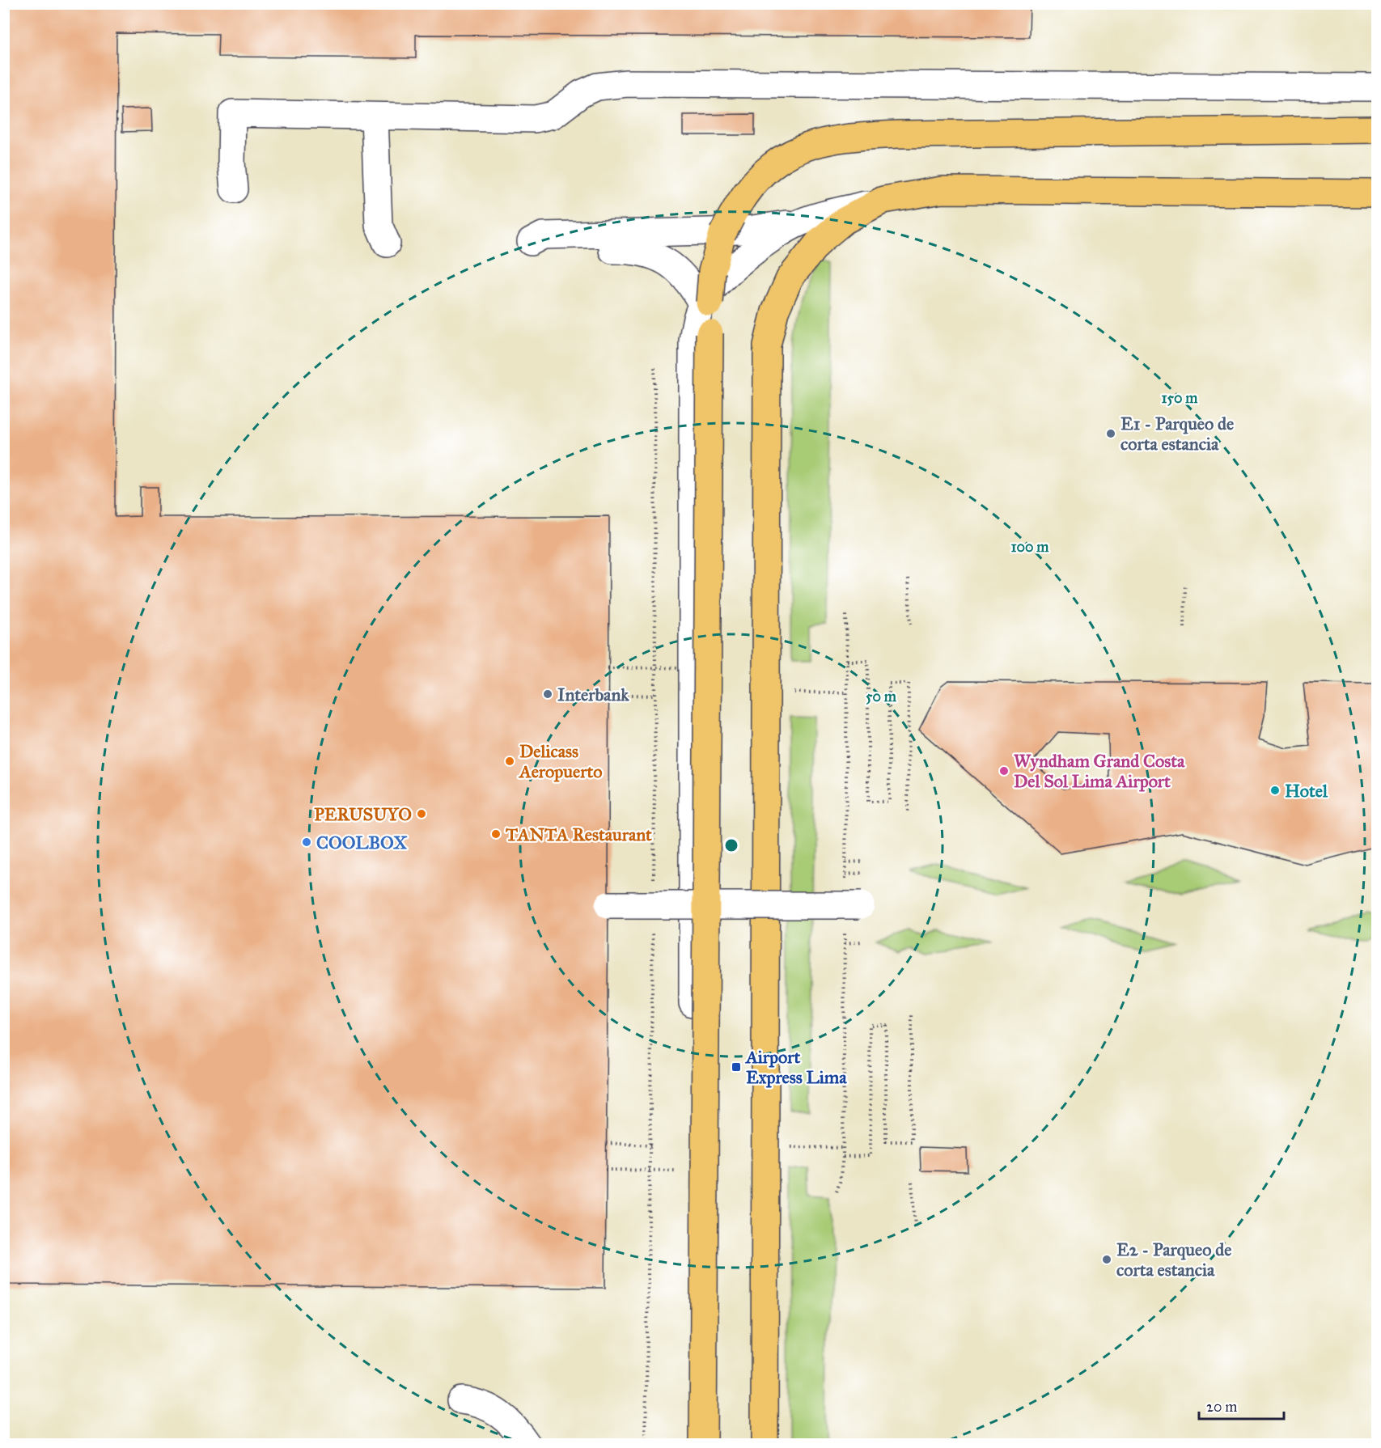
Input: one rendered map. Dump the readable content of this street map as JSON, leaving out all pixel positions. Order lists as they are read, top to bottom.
{
  "places": {
    "other": [
      "E1 - Parqueo de corta estancia",
      "Interbank",
      "Delicass Aeropuerto",
      "Wyndham Grand Costa Del Sol Lima Airport",
      "Hotel",
      "PERUSUYO",
      "TANTA Restaurant",
      "COOLBOX",
      "E2 - Parqueo de corta estancia"
    ],
    "transit": ["Airport Express Lima"]
  },
  "scale_bar": "20 m",
  "rings": ["150 m", "100 m", "50 m"]
}
